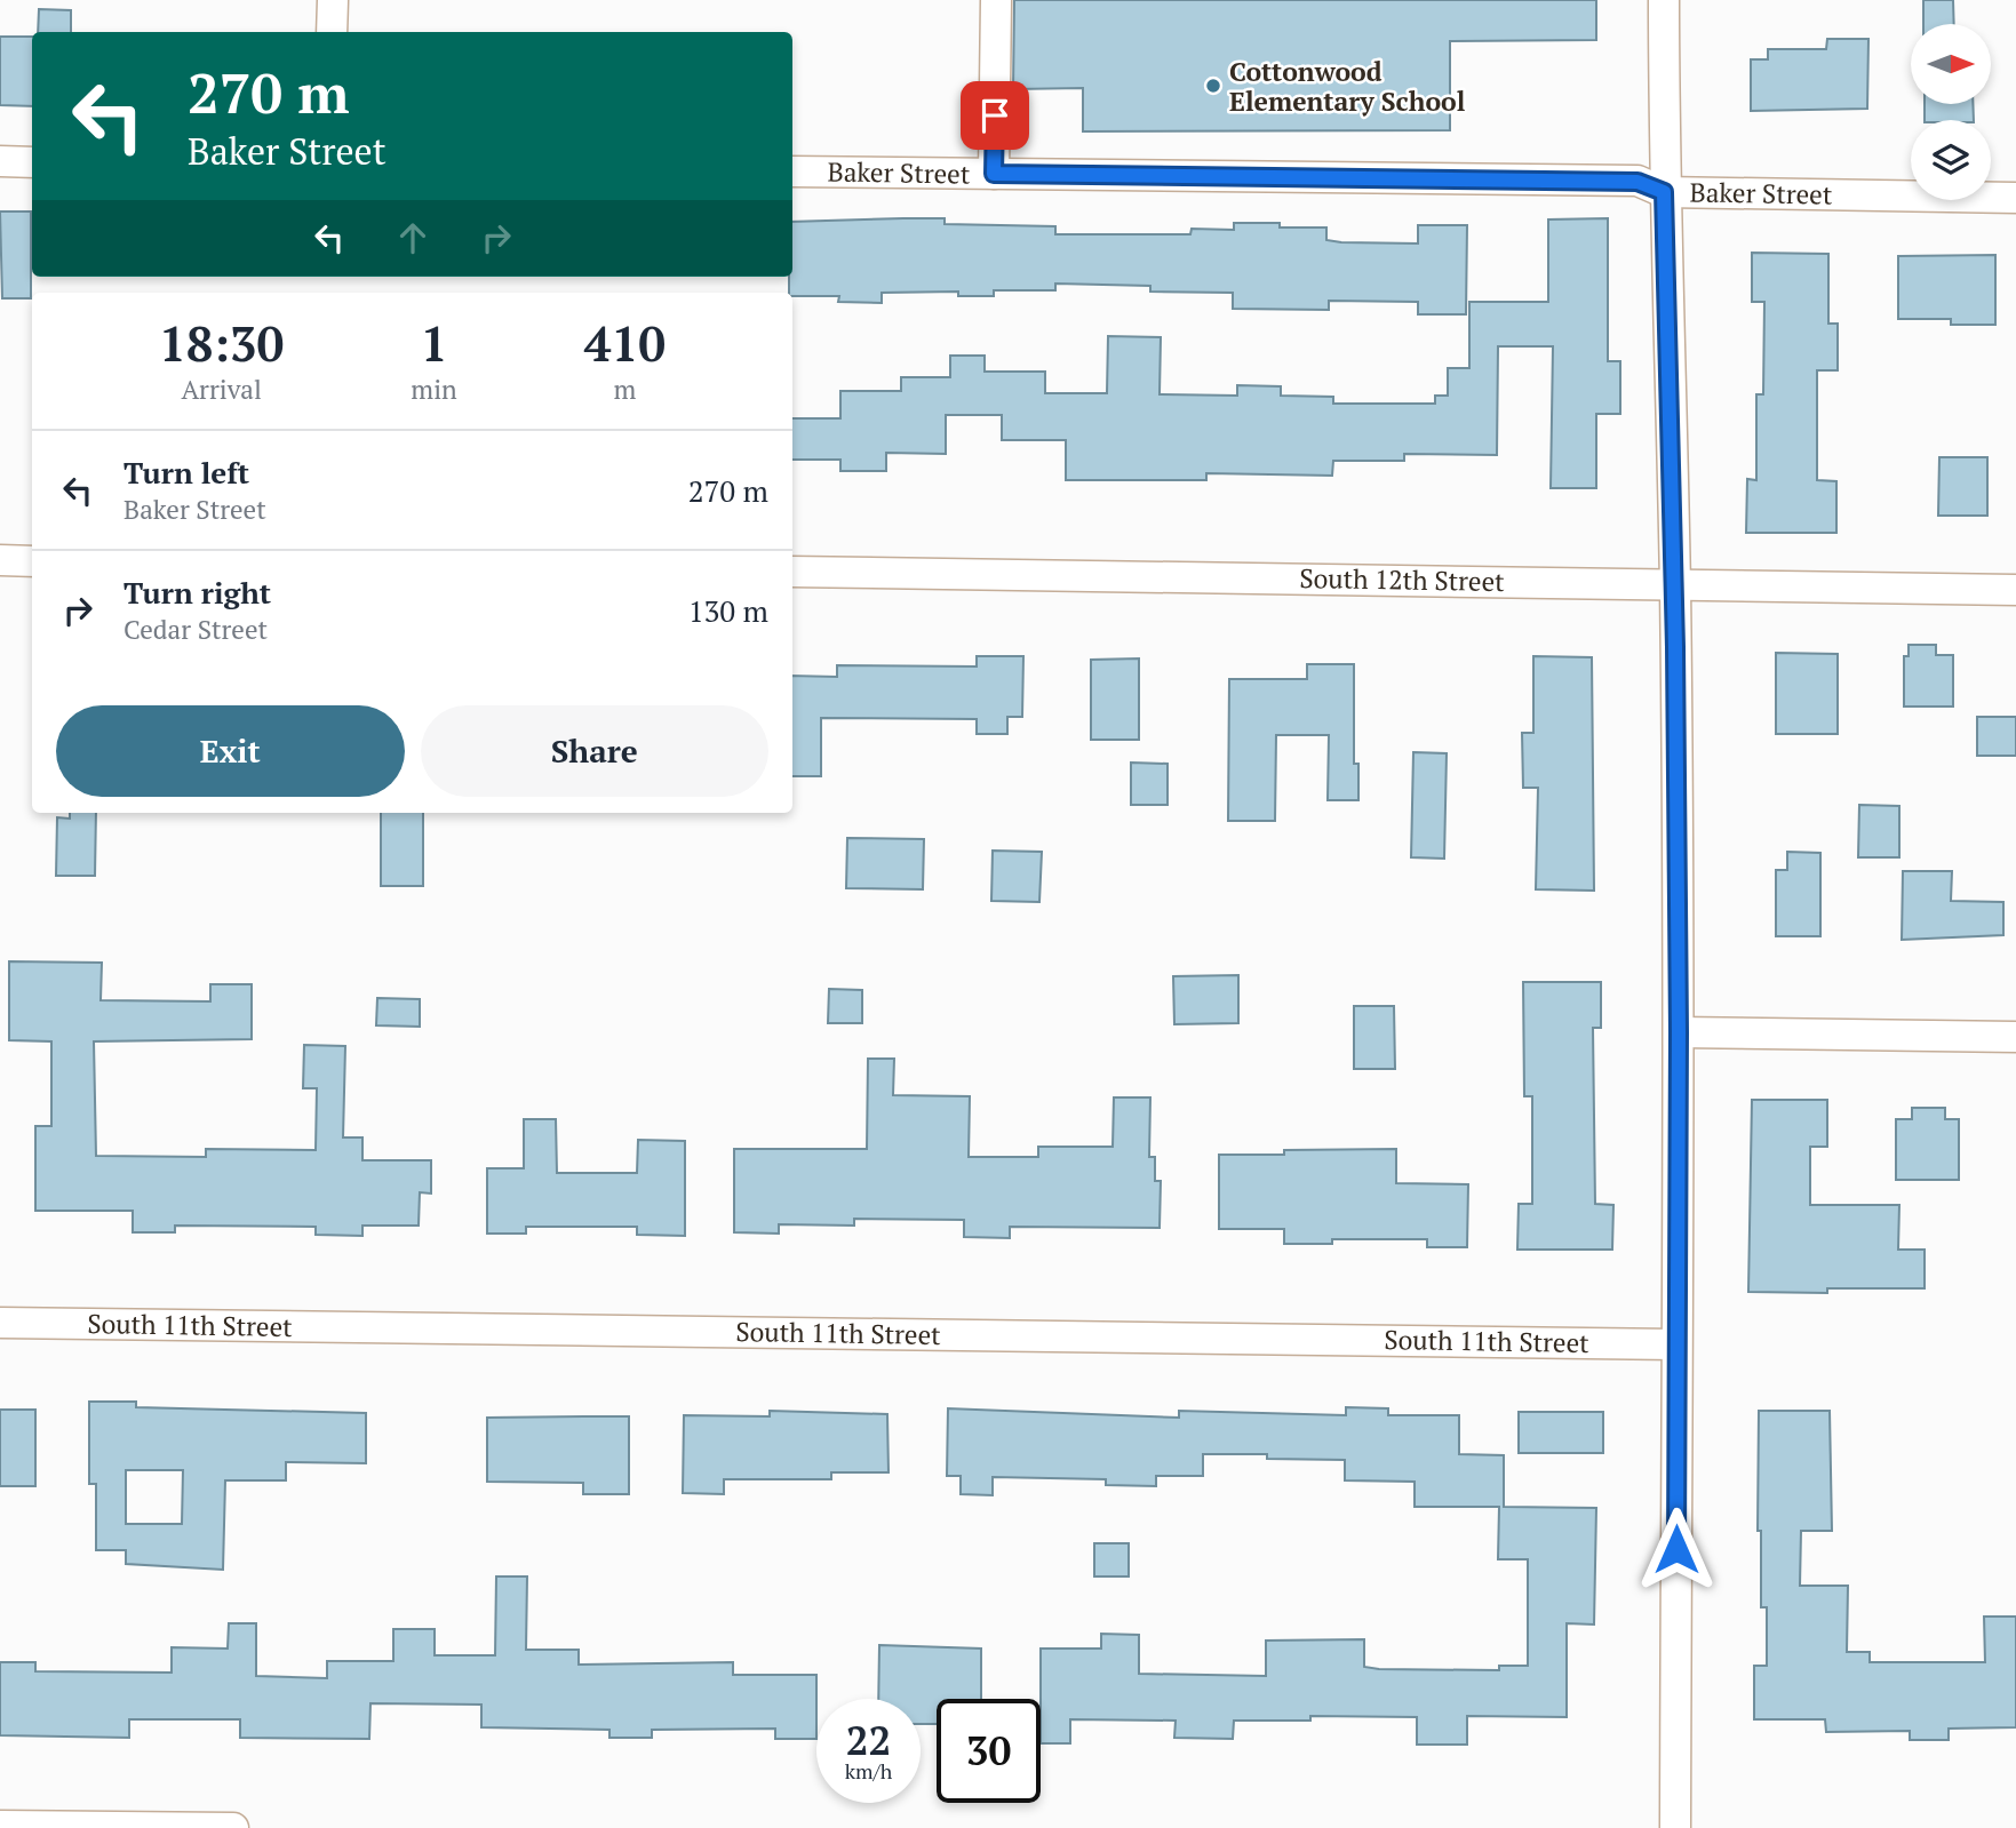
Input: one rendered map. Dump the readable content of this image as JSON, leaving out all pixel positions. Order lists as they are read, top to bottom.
{
  "streets": {
    "street": ["Baker Street", "South 12th Street", "South 11th Street"]
  },
  "places": ["Cottonwood Elementary School"],
  "north": "right",
  "page": {
    "turn": ["270 m", "Baker Street"],
    "eta": [
      "18:30",
      "Arrival",
      "1",
      "min",
      "410",
      "m"
    ],
    "list": [
      {
        "name": "Turn left",
        "note": "Baker Street",
        "value": "270 m"
      },
      {
        "name": "Turn right",
        "note": "Cedar Street",
        "value": "130 m"
      }
    ],
    "buttons": ["Exit", "Share"],
    "speed": "22 km/h",
    "limit": "30"
  }
}
